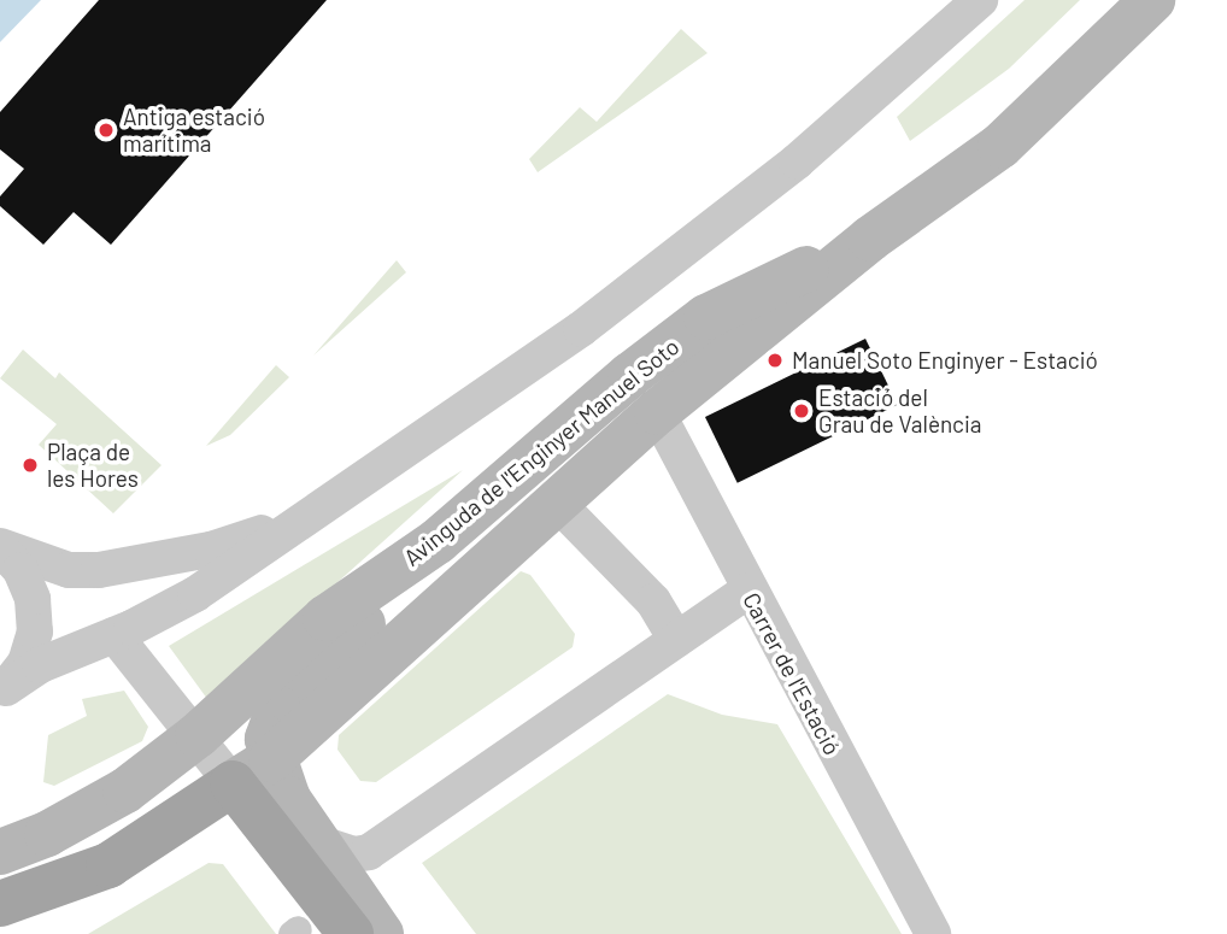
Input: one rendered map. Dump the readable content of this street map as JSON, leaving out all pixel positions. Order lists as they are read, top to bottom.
{
  "streets": {
    "main road": ["Avinguda de l'Enginyer Manuel Soto"],
    "street": ["Carrer de l'Estació"]
  },
  "crossings": [
    ["Avinguda de l'Enginyer Manuel Soto", "Carrer de l'Estació"]
  ],
  "places": [
    "Antiga estació marítima",
    "Manuel Soto Enginyer - Estació",
    "Estació del Grau de València",
    "Plaça de les Hores"
  ]
}
